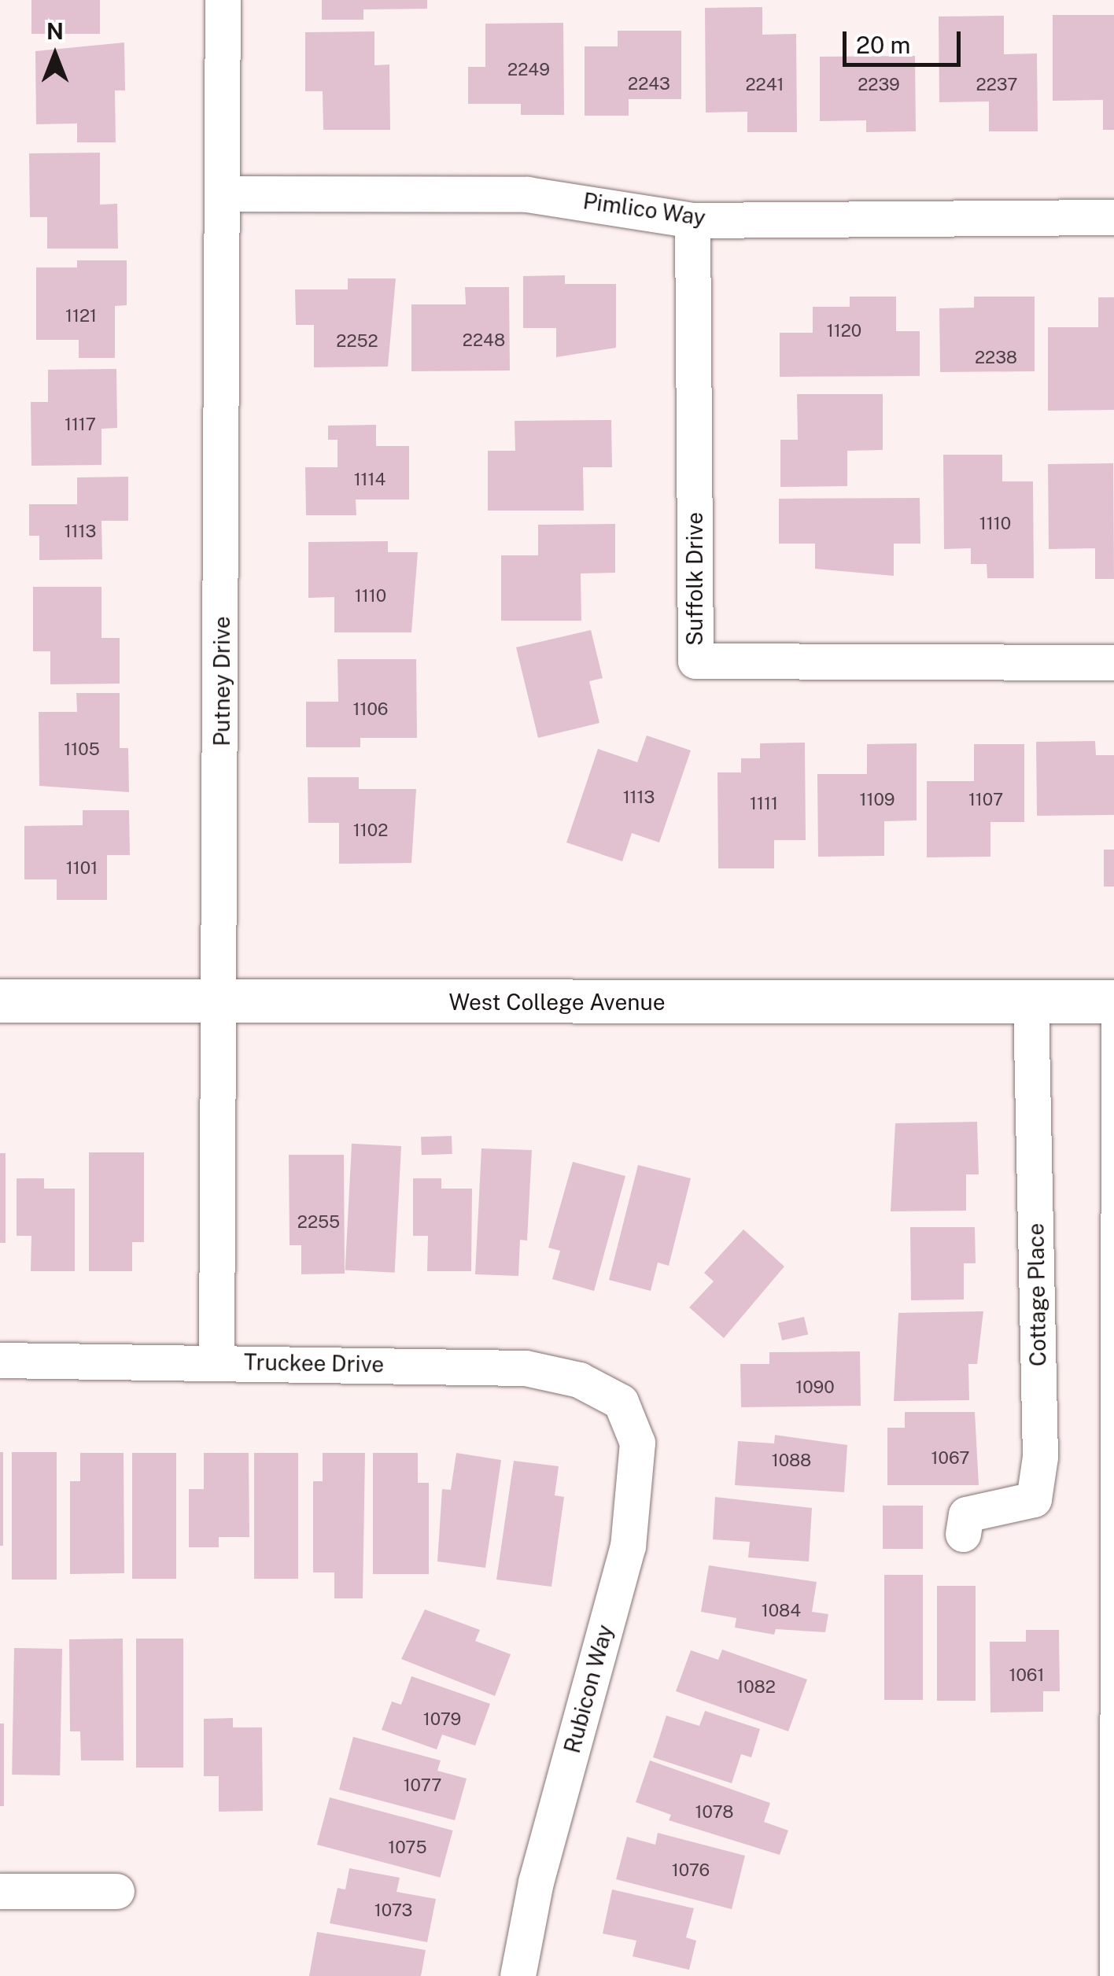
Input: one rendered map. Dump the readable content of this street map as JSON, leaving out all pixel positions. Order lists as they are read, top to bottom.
{
  "streets": {
    "main road": ["West College Avenue"],
    "street": [
      "Pimlico Way",
      "Suffolk Drive",
      "Putney Drive",
      "Cottage Place",
      "Truckee Drive",
      "Rubicon Way"
    ]
  },
  "crossings": [
    ["Pimlico Way", "Suffolk Drive"],
    ["Pimlico Way", "Putney Drive"],
    ["Putney Drive", "West College Avenue"],
    ["Putney Drive", "Truckee Drive"],
    ["West College Avenue", "Cottage Place"],
    ["Truckee Drive", "Rubicon Way"]
  ],
  "house_numbers": [
    "2249",
    "2243",
    "2241",
    "2239",
    "2237",
    "1121",
    "1120",
    "2248",
    "2252",
    "2238",
    "1117",
    "1114",
    "1110",
    "1113",
    "1110",
    "1106",
    "1105",
    "1113",
    "1109",
    "1107",
    "1111",
    "1102",
    "1101",
    "2255",
    "1090",
    "1067",
    "1088",
    "1084",
    "1061",
    "1082",
    "1079",
    "1077",
    "1078",
    "1075",
    "1076",
    "1073"
  ],
  "scale_bar": "20 m",
  "north": "top"
}
